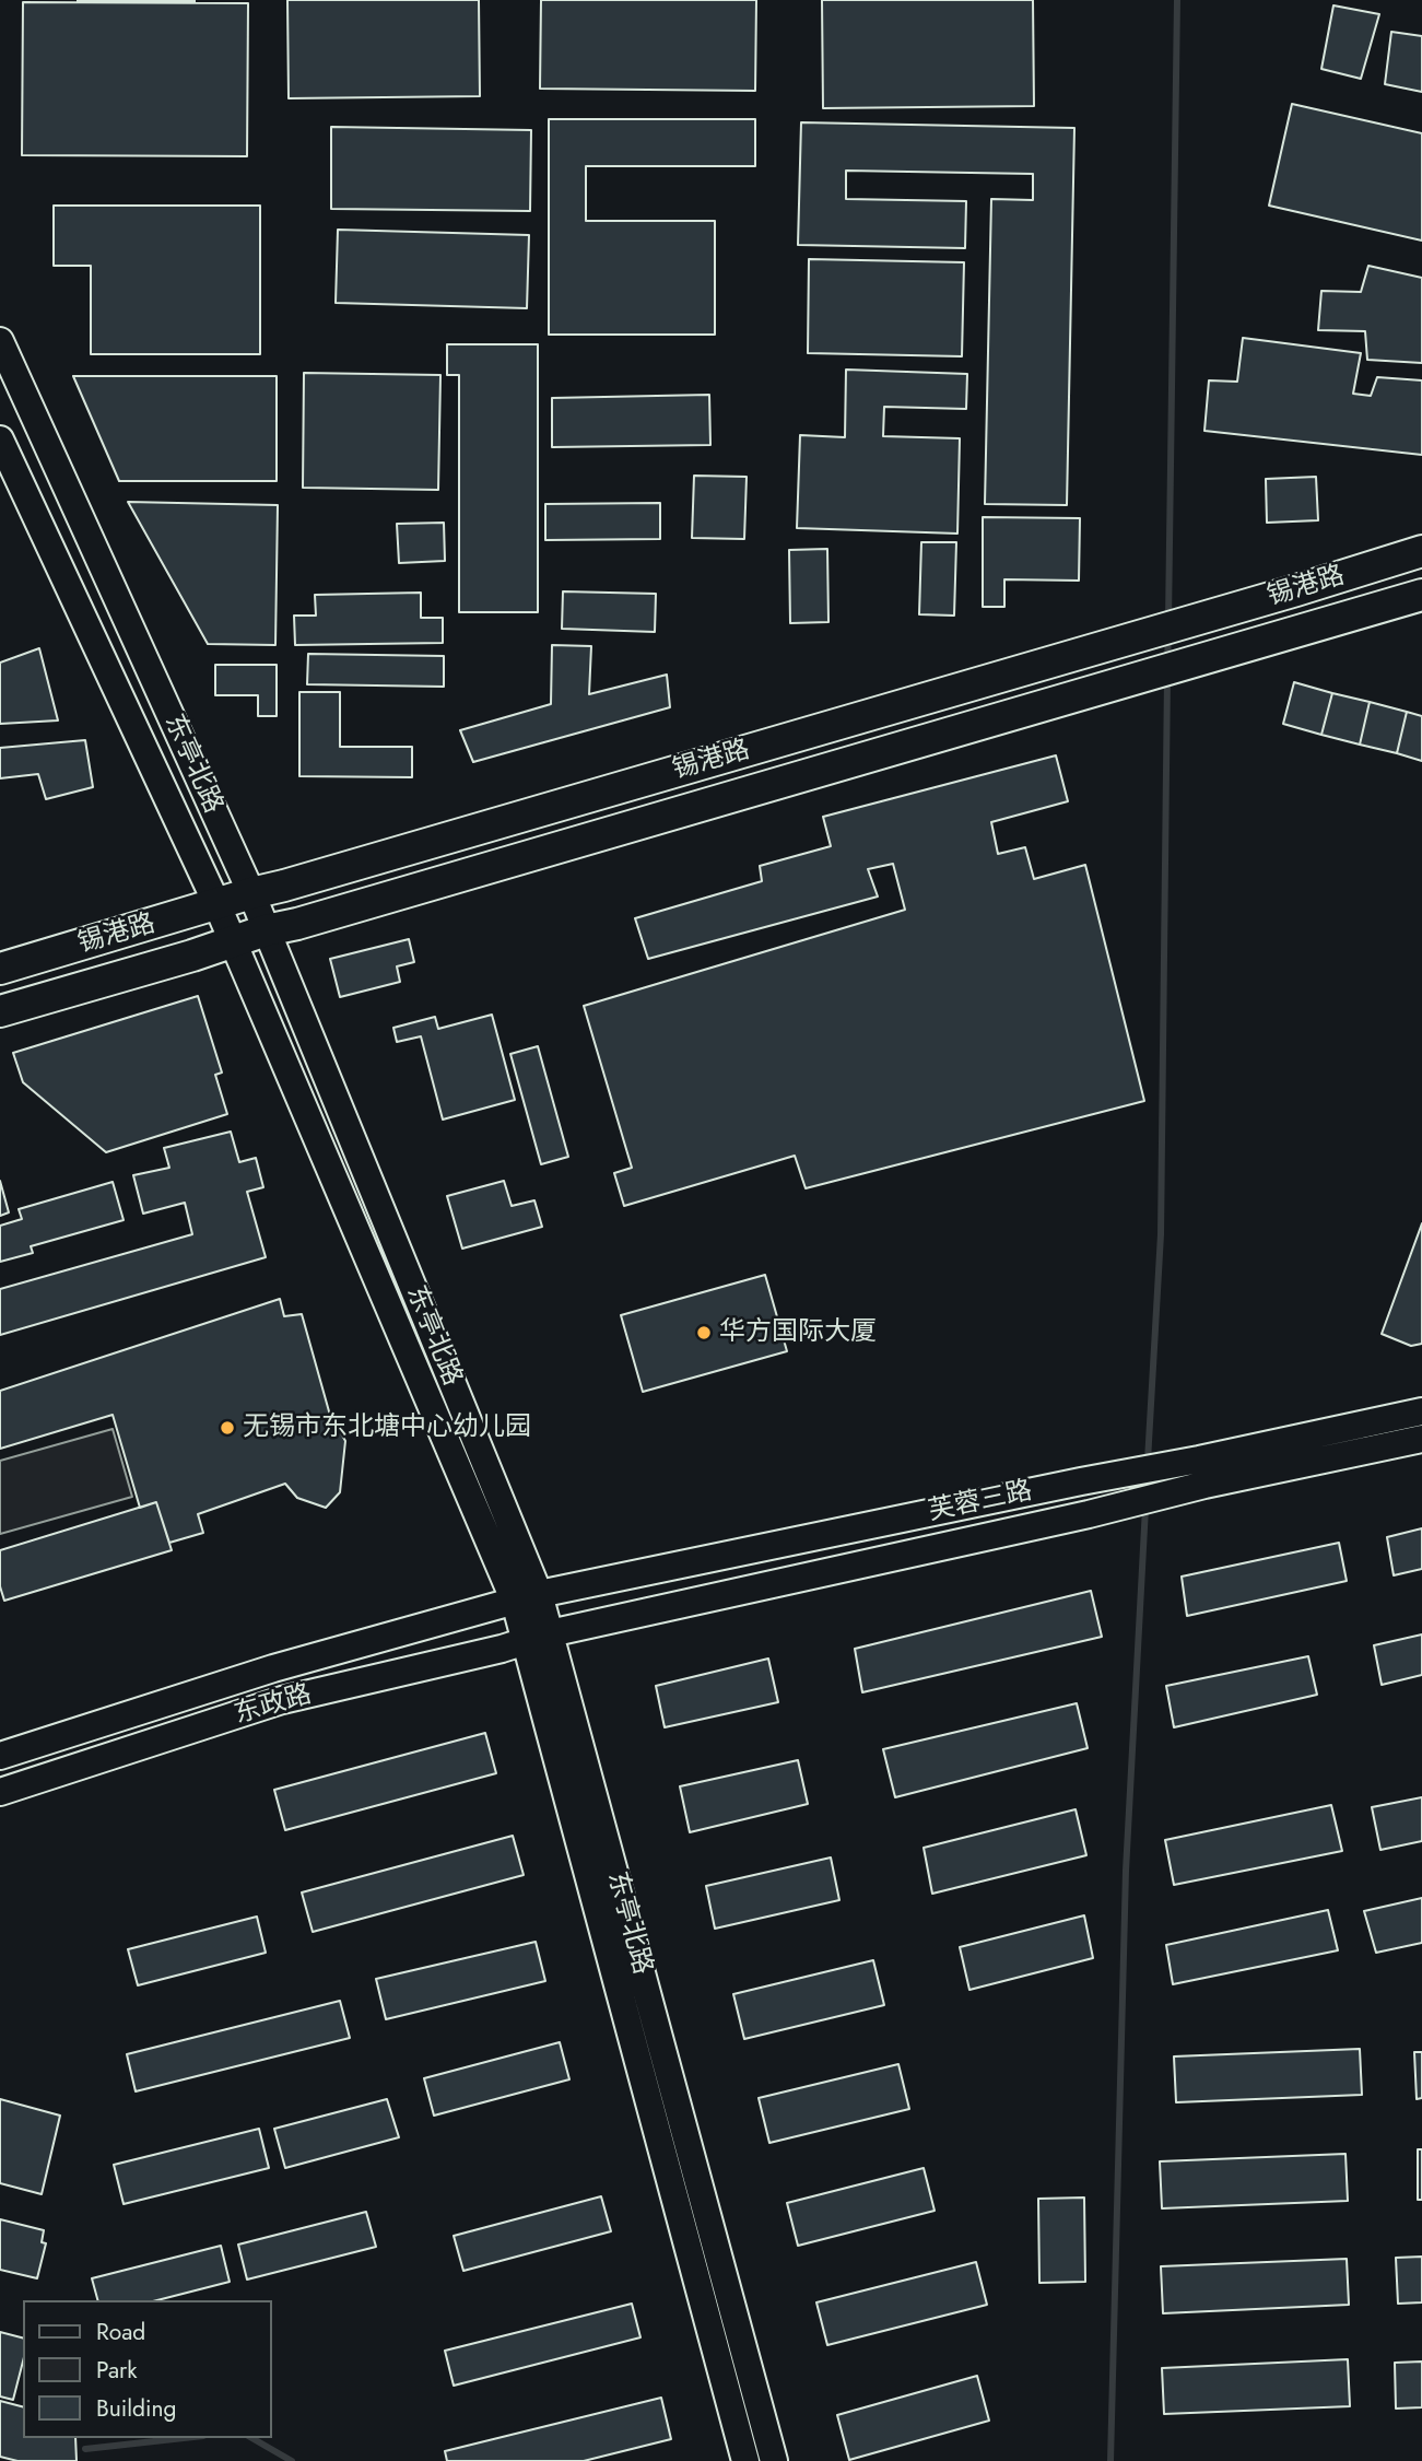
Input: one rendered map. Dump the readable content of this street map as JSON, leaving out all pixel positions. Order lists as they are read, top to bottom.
{
  "streets": {
    "main road": [
      "锡港路",
      "东亭北路",
      "芙蓉三路",
      "东政路"
    ]
  },
  "crossings": [
    ["锡港路", "东亭北路"],
    ["东亭北路", "芙蓉三路"],
    ["东亭北路", "东政路"],
    ["芙蓉三路", "东政路"]
  ],
  "places": ["华方国际大厦", "无锡市东北塘中心幼儿园"],
  "legend": ["Road", "Park", "Building"]
}
